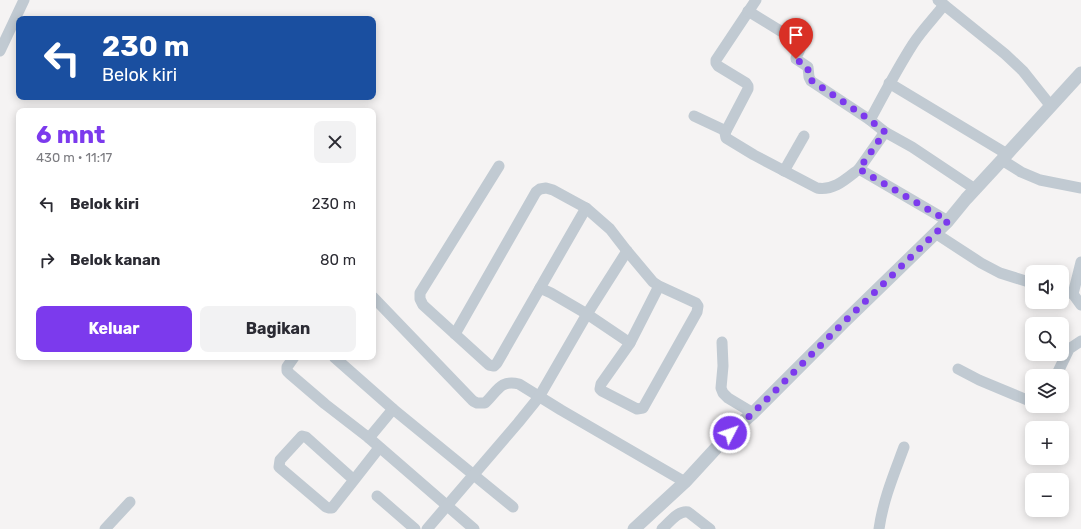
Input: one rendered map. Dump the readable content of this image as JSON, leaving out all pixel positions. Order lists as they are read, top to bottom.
{
  "page": {
    "turn": ["230 m", "Belok kiri"],
    "heading": ["6 mnt", "430 m · 11:17"],
    "list": [
      {
        "name": "Belok kiri",
        "value": "230 m"
      },
      {
        "name": "Belok kanan",
        "value": "80 m"
      }
    ],
    "map_buttons": ["+", "−"],
    "buttons": ["Keluar", "Bagikan"]
  }
}
